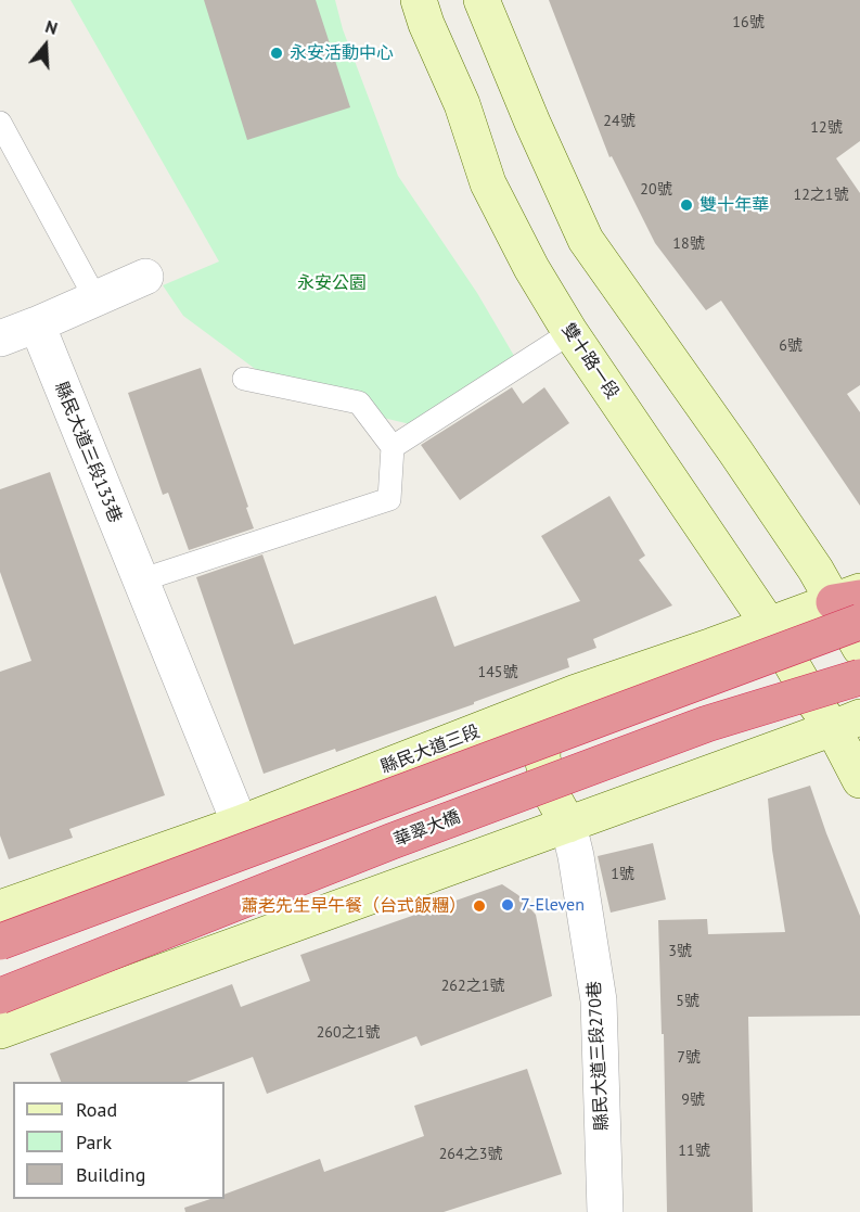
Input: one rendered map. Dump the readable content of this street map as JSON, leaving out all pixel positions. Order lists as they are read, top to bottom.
{
  "streets": {
    "highway": ["華翠大橋"],
    "street": [
      "雙十路一段",
      "縣民大道三段133巷",
      "縣民大道三段",
      "縣民大道三段270巷"
    ]
  },
  "crossings": [
    ["雙十路一段", "縣民大道三段"],
    ["縣民大道三段133巷", "縣民大道三段"]
  ],
  "parks": ["永安公園"],
  "places": [
    "永安活動中心",
    "雙十年華",
    "7-Eleven",
    "蕭老先生早午餐（台式飯糰）"
  ],
  "house_numbers": [
    "16號",
    "24號",
    "12號",
    "20號",
    "12之1號",
    "18號",
    "6號",
    "145號",
    "1號",
    "3號",
    "262之1號",
    "5號",
    "260之1號",
    "7號",
    "9號",
    "11號",
    "264之3號"
  ],
  "legend": ["Road", "Park", "Building"],
  "north": "top"
}
